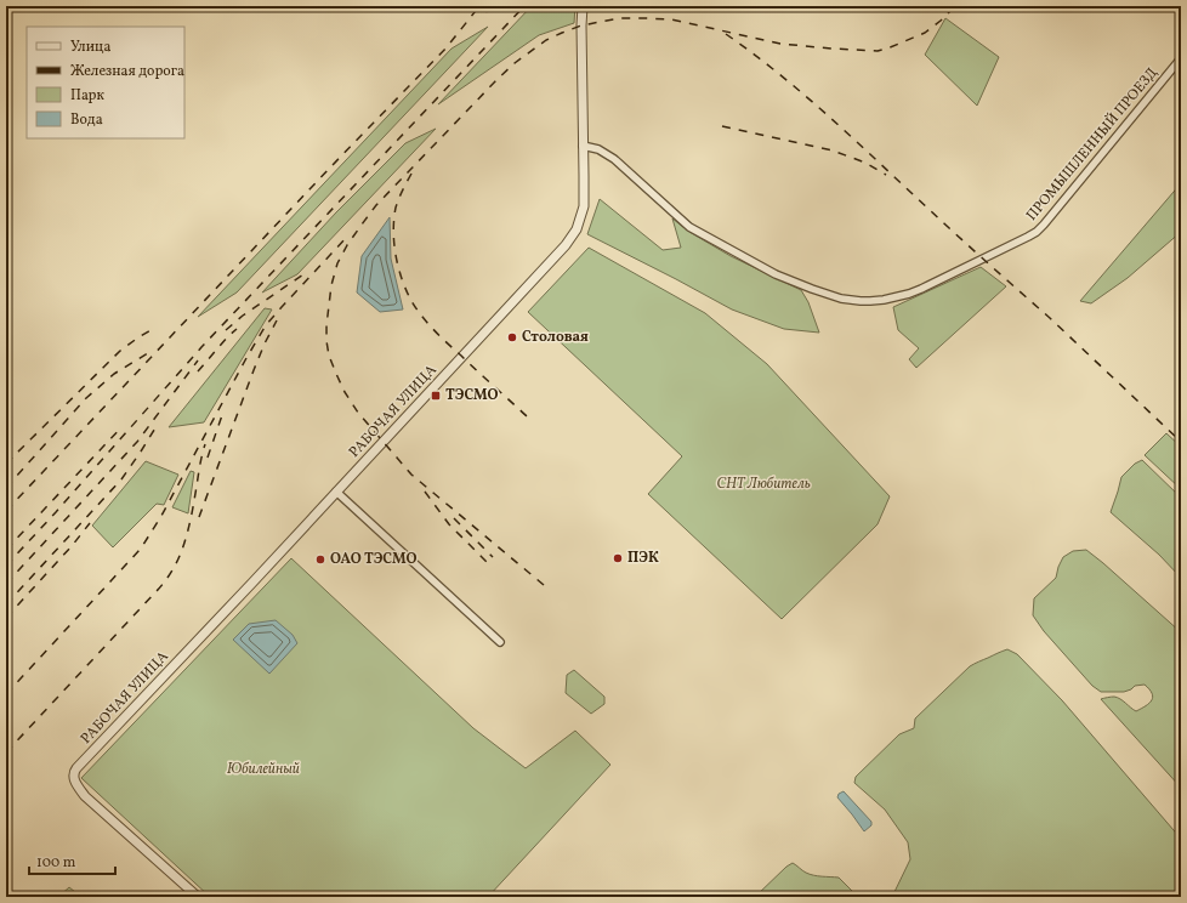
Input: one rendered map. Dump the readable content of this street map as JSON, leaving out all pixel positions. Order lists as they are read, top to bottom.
{
  "streets": {
    "street": ["ПРОМЫШЛЕННЫЙ ПРОЕЗД", "РАБОЧАЯ УЛИЦА"]
  },
  "crossings": [
    ["ПРОМЫШЛЕННЫЙ ПРОЕЗД", "РАБОЧАЯ УЛИЦА"]
  ],
  "parks": ["СНТ Любитель", "Юбилейный"],
  "places": {
    "other": ["Столовая", "ПЭК", "ОАО ТЭСМО"],
    "transit": ["ТЭСМО"]
  },
  "legend": [
    "Улица",
    "Железная дорога",
    "Парк",
    "Вода"
  ],
  "scale_bar": "100 m"
}
